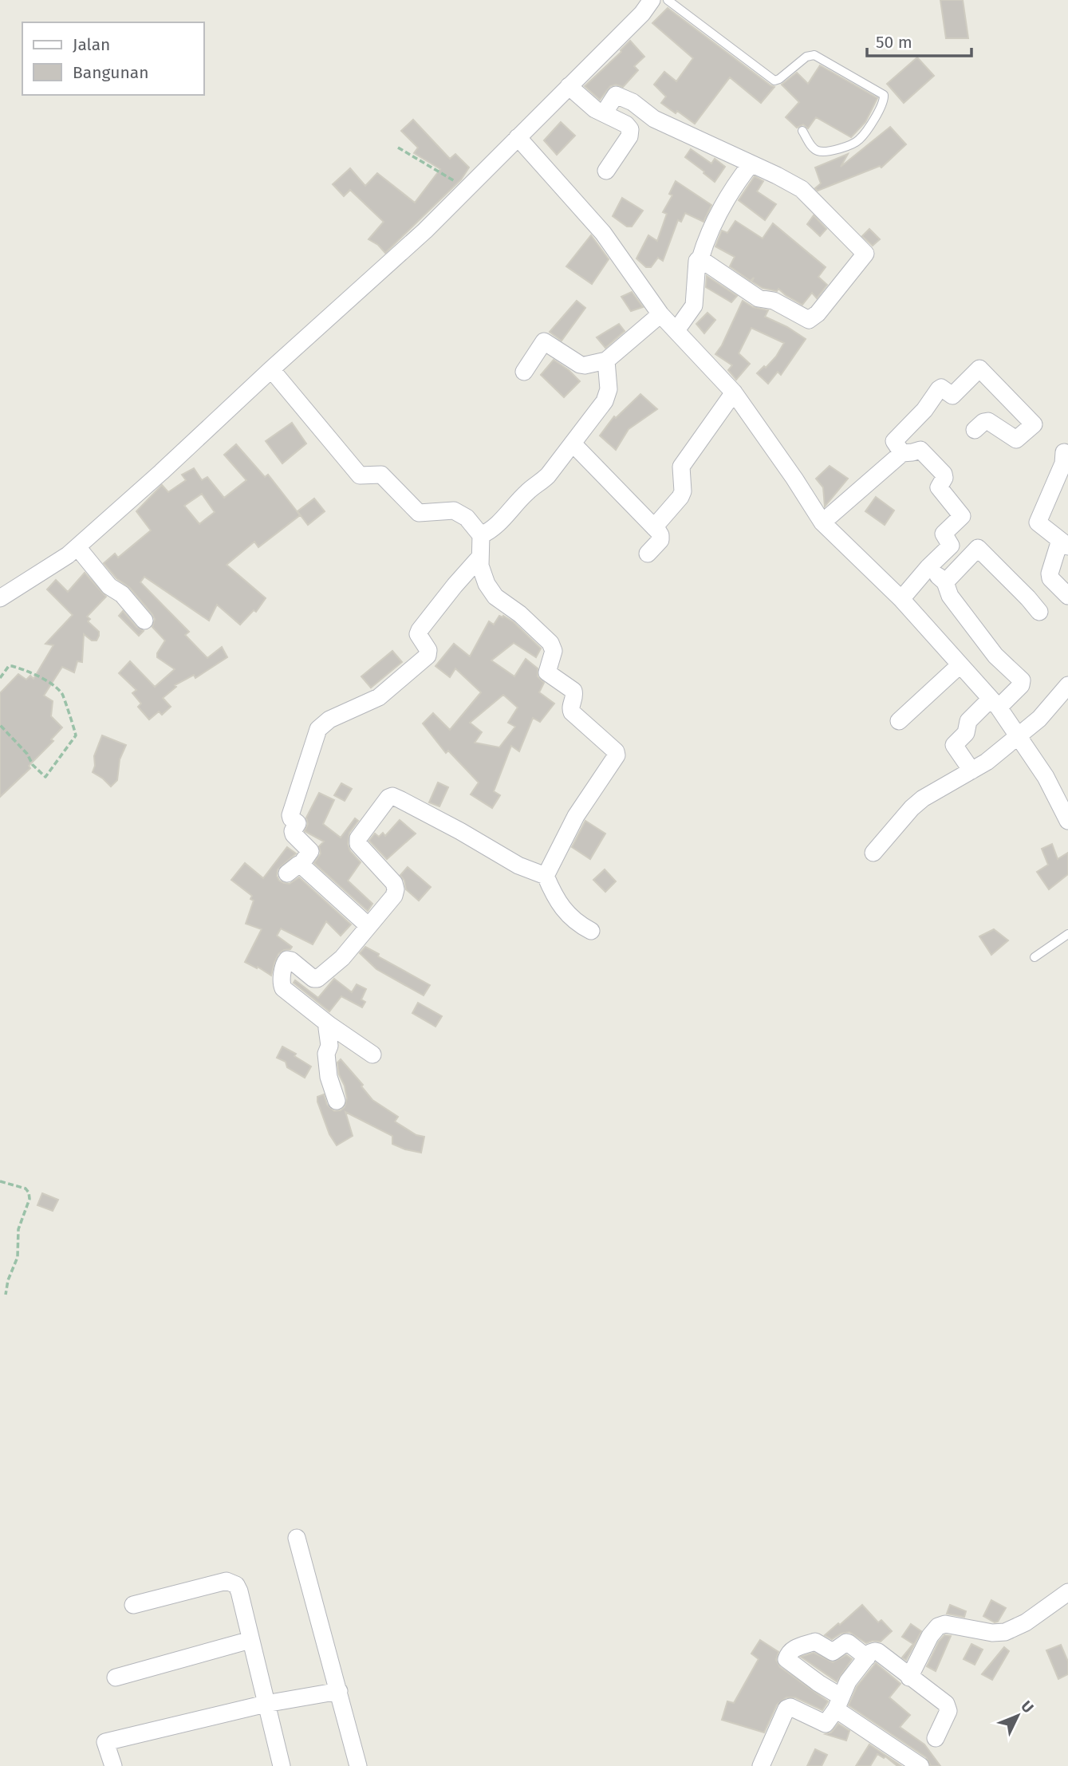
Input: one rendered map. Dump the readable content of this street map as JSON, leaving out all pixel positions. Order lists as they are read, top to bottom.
{
  "legend": ["Jalan", "Bangunan"],
  "scale_bar": "50 m",
  "north": "top right"
}
